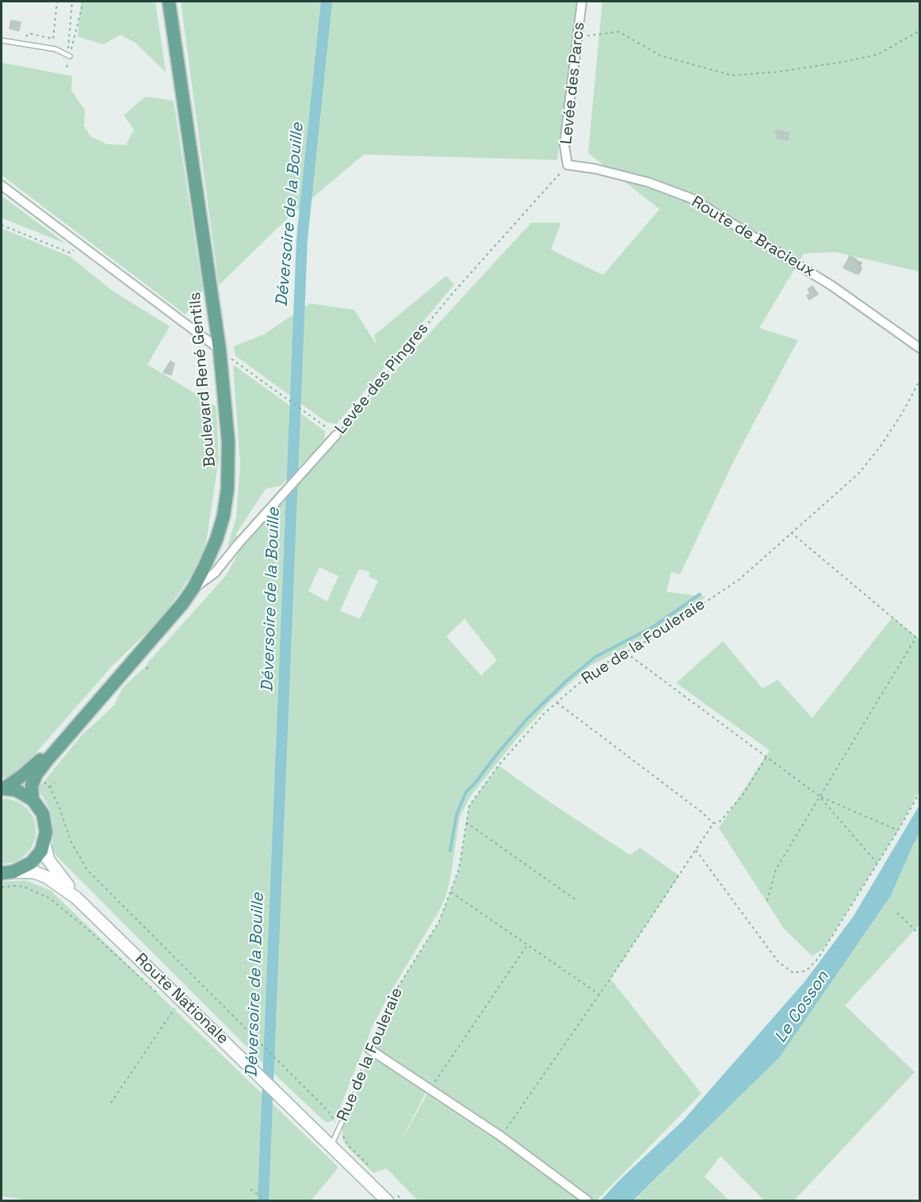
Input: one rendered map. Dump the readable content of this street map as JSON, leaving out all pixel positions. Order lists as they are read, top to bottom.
{
  "streets": {
    "main road": ["Boulevard René Gentils", "Route Nationale"],
    "street": ["Levée des Parcs", "Route de Bracieux", "Levée des Pingres"],
    "lane": ["Rue de la Fouleraie"]
  },
  "crossings": [
    ["Levée des Parcs", "Route de Bracieux"],
    ["Levée des Parcs", "Levée des Pingres"],
    ["Route de Bracieux", "Levée des Pingres"],
    ["Levée des Pingres", "Boulevard René Gentils"],
    ["Rue de la Fouleraie", "Route Nationale"]
  ],
  "water": ["Déversoire de la Bouille", "Le Cosson"]
}
